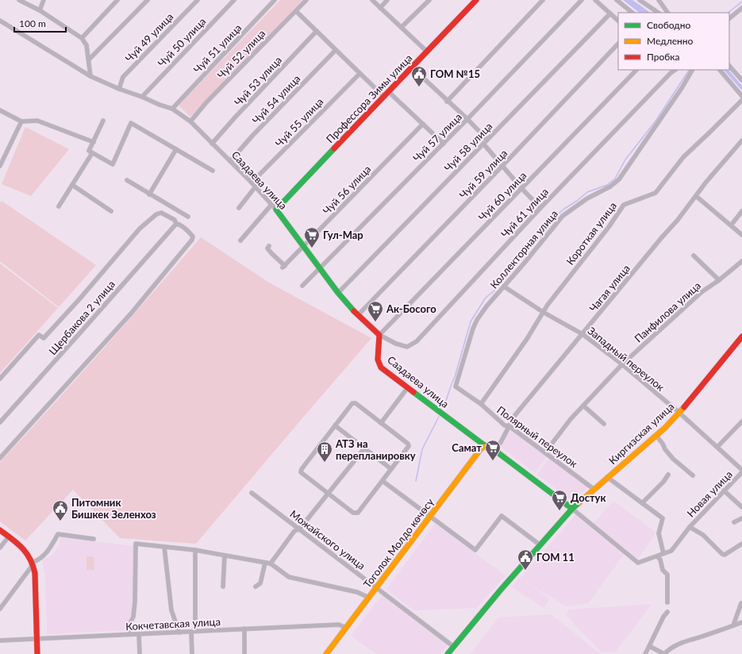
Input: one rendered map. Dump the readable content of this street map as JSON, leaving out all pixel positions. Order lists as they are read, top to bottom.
{
  "streets": {
    "street": [
      "Чуй 49 улица",
      "Чуй 50 улица",
      "Чуй 51 улица",
      "Чуй 52 улица",
      "Чуй 53 улица",
      "Профессора Зимы улица",
      "Чуй 54 улица",
      "Чуй 55 улица",
      "Чуй 57 улица",
      "Чуй 58 улица",
      "Чуй 59 улица",
      "Саадаева улица",
      "Чуй 56 улица",
      "Чуй 60 улица",
      "Чуй 61 улица",
      "Короткая улица",
      "Коллекторная улица",
      "Чагая улица",
      "Панфилова улица",
      "Щербакова 2 улица",
      "Западный переулок",
      "Киргизская улица",
      "Полярный переулок",
      "Новая улица",
      "Можайского улица",
      "Тоголок Молдо көчөсү",
      "Кокчетавская улица"
    ]
  },
  "crossings": [
    ["Чуй 49 улица", "Саадаева улица"],
    ["Чуй 50 улица", "Саадаева улица"],
    ["Чуй 51 улица", "Саадаева улица"],
    ["Чуй 52 улица", "Саадаева улица"],
    ["Чуй 53 улица", "Саадаева улица"],
    ["Профессора Зимы улица", "Саадаева улица"],
    ["Чуй 54 улица", "Саадаева улица"],
    ["Чуй 55 улица", "Саадаева улица"],
    ["Чуй 57 улица", "Саадаева улица"],
    ["Чуй 58 улица", "Саадаева улица"],
    ["Чуй 59 улица", "Саадаева улица"],
    ["Саадаева улица", "Чуй 56 улица"],
    ["Саадаева улица", "Чуй 60 улица"],
    ["Саадаева улица", "Чуй 61 улица"],
    ["Саадаева улица", "Чагая улица"],
    ["Саадаева улица", "Киргизская улица"],
    ["Саадаева улица", "Новая улица"],
    ["Саадаева улица", "Тоголок Молдо көчөсү"],
    ["Чуй 60 улица", "Чуй 61 улица"],
    ["Короткая улица", "Западный переулок"],
    ["Короткая улица", "Полярный переулок"],
    ["Коллекторная улица", "Западный переулок"],
    ["Коллекторная улица", "Полярный переулок"],
    ["Чагая улица", "Западный переулок"],
    ["Чагая улица", "Полярный переулок"],
    ["Панфилова улица", "Западный переулок"],
    ["Панфилова улица", "Полярный переулок"],
    ["Западный переулок", "Киргизская улица"],
    ["Западный переулок", "Новая улица"],
    ["Киргизская улица", "Полярный переулок"],
    ["Киргизская улица", "Можайского улица"],
    ["Можайского улица", "Тоголок Молдо көчөсү"],
    ["Тоголок Молдо көчөсү", "Кокчетавская улица"]
  ],
  "places": {
    "public building": ["ГОМ №15", "Питомник Бишкек Зеленхоз", "ГОМ 11"],
    "supermarket": [
      "Гул-Мар",
      "Ак-Босого",
      "Самат",
      "Достук"
    ],
    "building": ["АТЗ на перепланировку"]
  },
  "legend": ["Свободно", "Медленно", "Пробка"],
  "scale_bar": "100 m"
}
